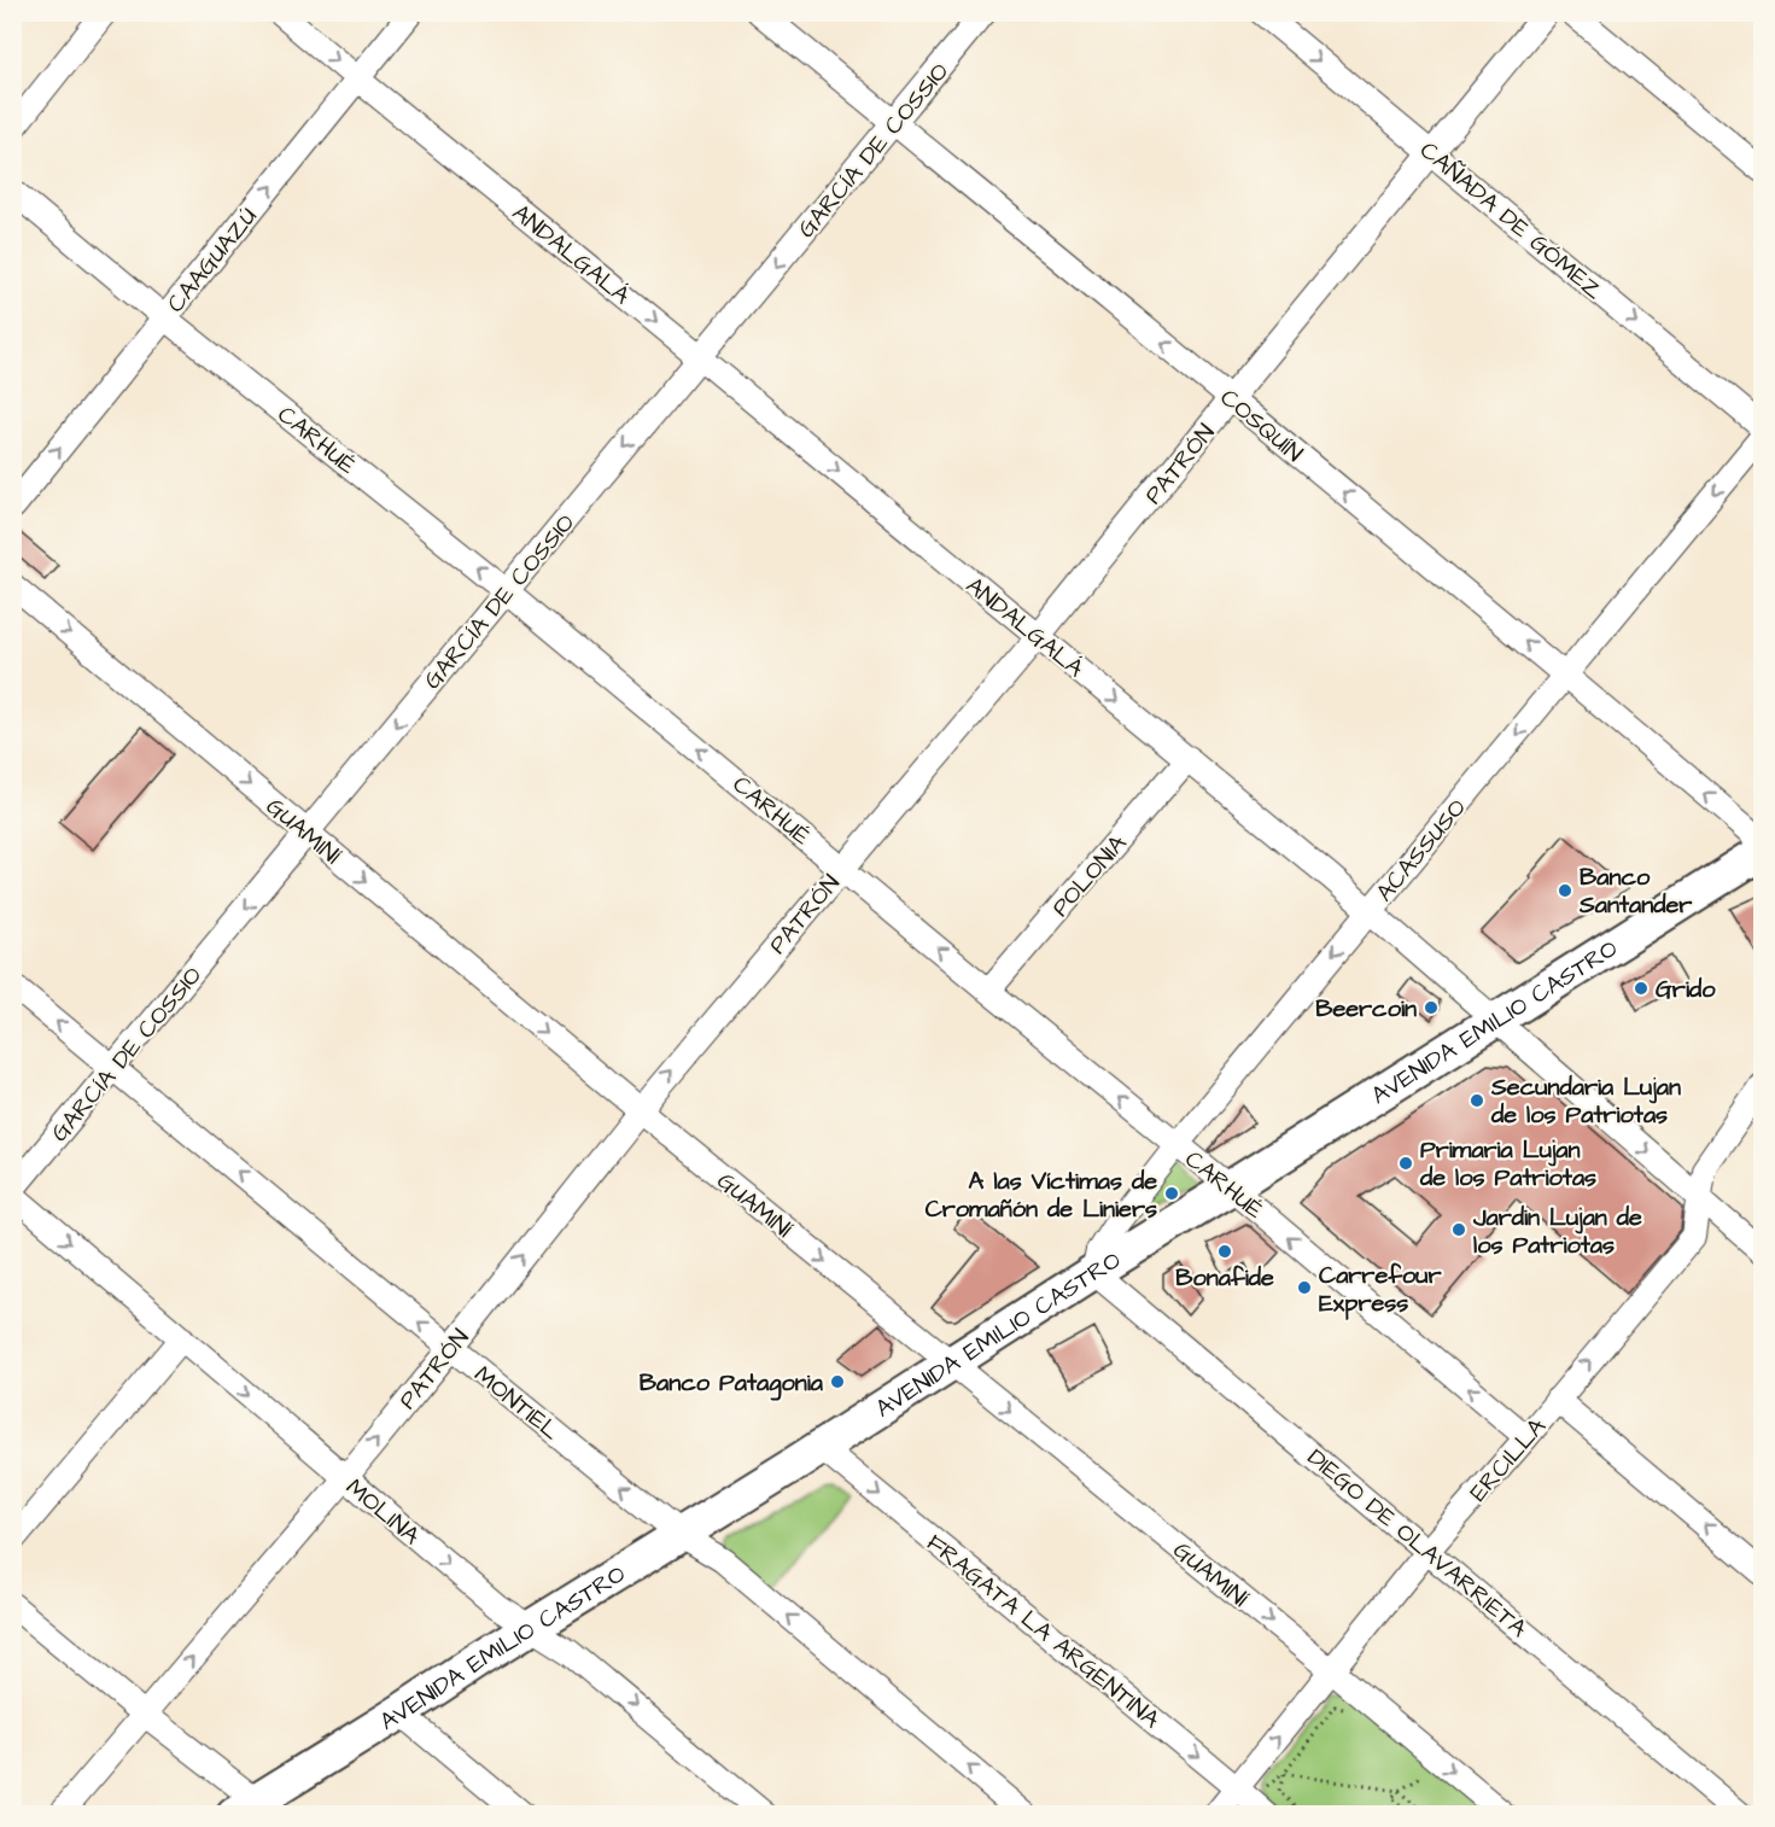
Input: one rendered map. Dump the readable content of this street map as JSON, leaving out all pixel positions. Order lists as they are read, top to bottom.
{
  "streets": {
    "main road": ["AVENIDA EMILIO CASTRO"],
    "street": [
      "GARCÍA DE COSSIO",
      "CAÑADA DE GÓMEZ",
      "ANDALGALÁ",
      "CAAGUAZÚ",
      "COSQUÍN",
      "CARHUÉ",
      "PATRÓN",
      "GUAMINÍ",
      "ACASSUSO",
      "POLONIA",
      "MONTIEL",
      "ERCILLA",
      "MOLINA",
      "DIEGO DE OLAVARRIETA",
      "FRAGATA LA ARGENTINA"
    ]
  },
  "crossings": [
    ["GARCÍA DE COSSIO", "ANDALGALÁ"],
    ["GARCÍA DE COSSIO", "COSQUÍN"],
    ["GARCÍA DE COSSIO", "CARHUÉ"],
    ["GARCÍA DE COSSIO", "GUAMINÍ"],
    ["GARCÍA DE COSSIO", "MONTIEL"],
    ["GARCÍA DE COSSIO", "MOLINA"],
    ["CAÑADA DE GÓMEZ", "PATRÓN"],
    ["ANDALGALÁ", "CAAGUAZÚ"],
    ["ANDALGALÁ", "PATRÓN"],
    ["ANDALGALÁ", "ACASSUSO"],
    ["ANDALGALÁ", "POLONIA"],
    ["ANDALGALÁ", "AVENIDA EMILIO CASTRO"],
    ["ANDALGALÁ", "ERCILLA"],
    ["CAAGUAZÚ", "CARHUÉ"],
    ["COSQUÍN", "PATRÓN"],
    ["COSQUÍN", "ACASSUSO"],
    ["CARHUÉ", "PATRÓN"],
    ["CARHUÉ", "ACASSUSO"],
    ["CARHUÉ", "POLONIA"],
    ["CARHUÉ", "AVENIDA EMILIO CASTRO"],
    ["CARHUÉ", "ERCILLA"],
    ["PATRÓN", "GUAMINÍ"],
    ["PATRÓN", "MONTIEL"],
    ["PATRÓN", "MOLINA"],
    ["GUAMINÍ", "AVENIDA EMILIO CASTRO"],
    ["GUAMINÍ", "ERCILLA"],
    ["ACASSUSO", "AVENIDA EMILIO CASTRO"],
    ["ACASSUSO", "DIEGO DE OLAVARRIETA"],
    ["AVENIDA EMILIO CASTRO", "MONTIEL"],
    ["AVENIDA EMILIO CASTRO", "MOLINA"],
    ["AVENIDA EMILIO CASTRO", "DIEGO DE OLAVARRIETA"],
    ["AVENIDA EMILIO CASTRO", "FRAGATA LA ARGENTINA"],
    ["ERCILLA", "DIEGO DE OLAVARRIETA"],
    ["ERCILLA", "FRAGATA LA ARGENTINA"]
  ],
  "one_way": [
    "GARCÍA DE COSSIO",
    "ANDALGALÁ",
    "CAAGUAZÚ",
    "COSQUÍN",
    "CARHUÉ",
    "PATRÓN",
    "GUAMINÍ",
    "ACASSUSO",
    "MONTIEL",
    "ERCILLA",
    "MOLINA",
    "FRAGATA LA ARGENTINA"
  ],
  "places": [
    "Banco Santander",
    "Grido",
    "Beercoin",
    "Secundaria Lujan de los Patriotas",
    "Primaria Lujan de los Patriotas",
    "A las Víctimas de Cromañón de Liniers",
    "Jardin Lujan de los Patriotas",
    "Bonafide",
    "Carrefour Express",
    "Banco Patagonia"
  ]
}
